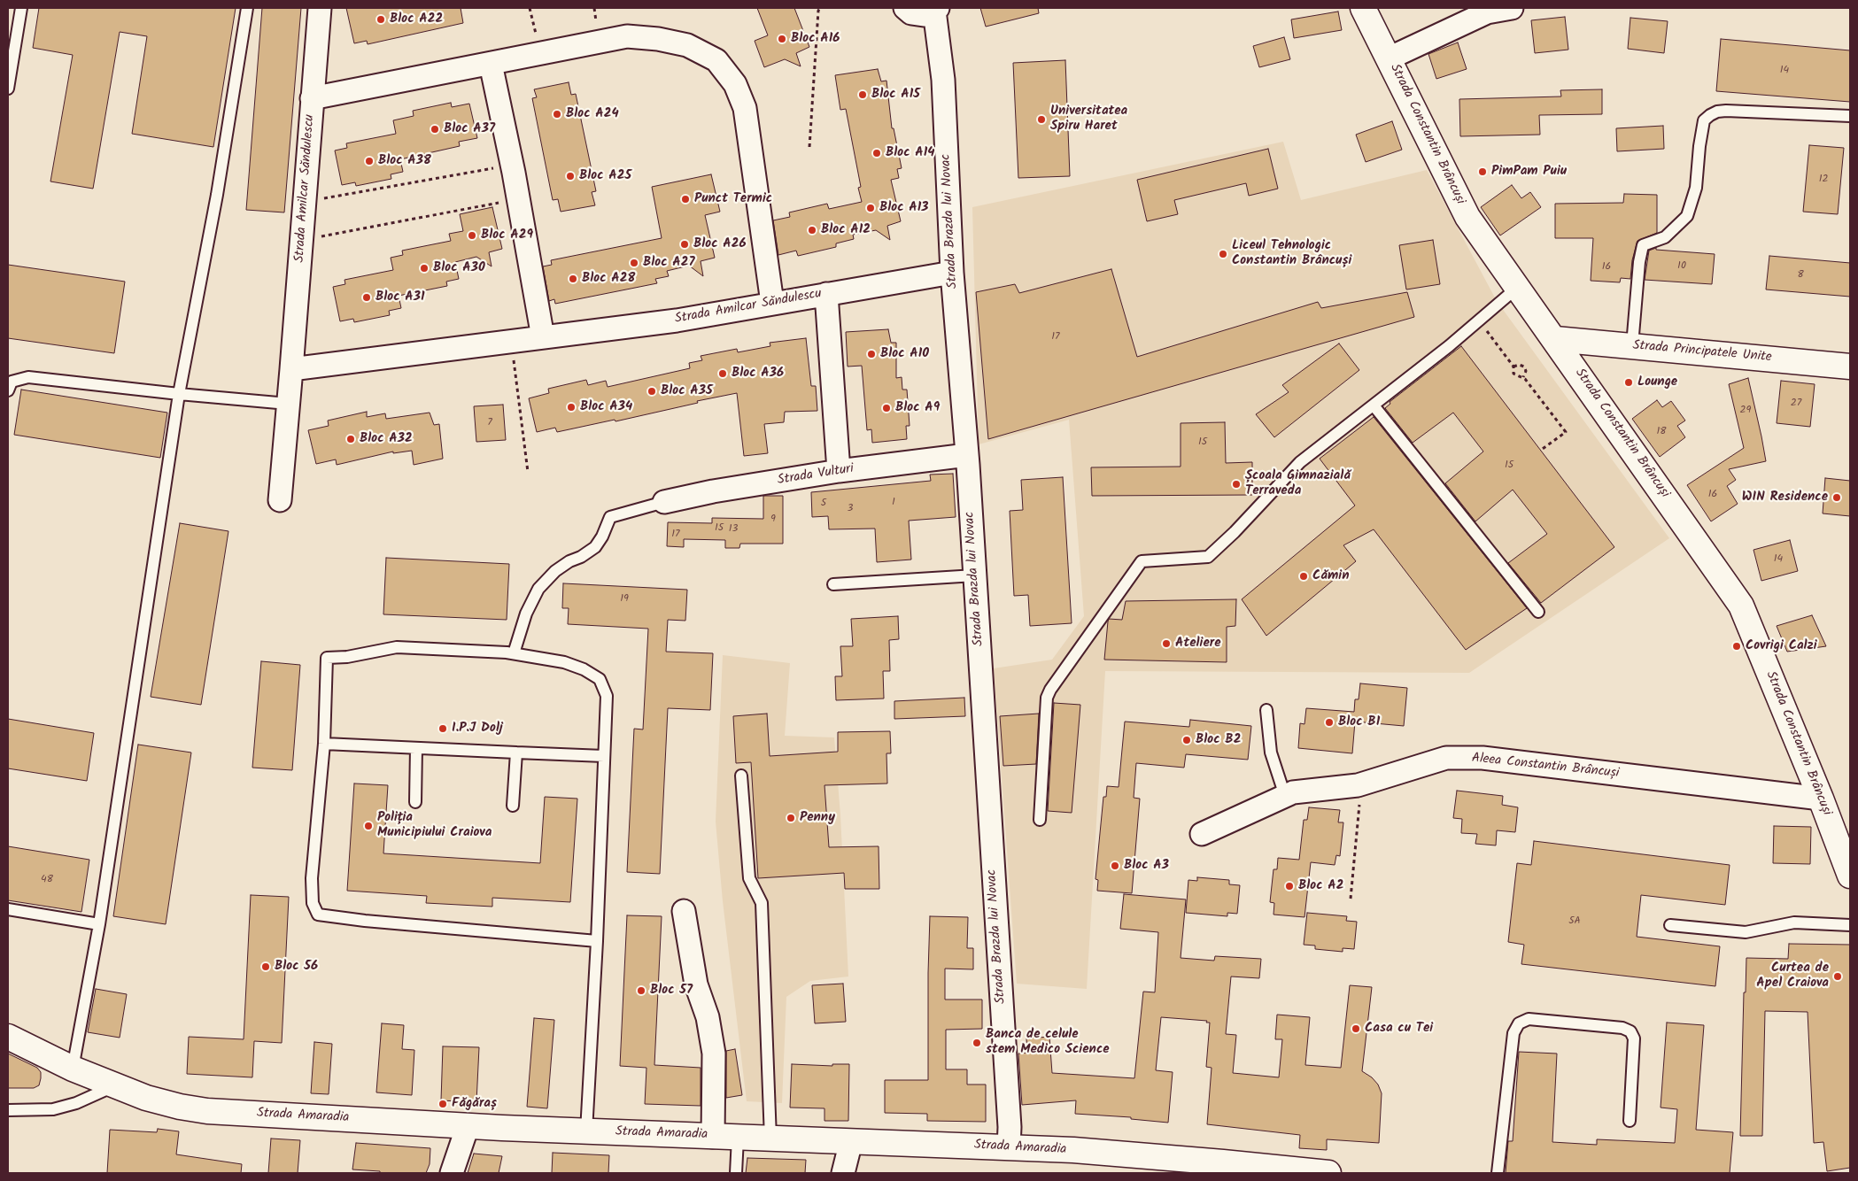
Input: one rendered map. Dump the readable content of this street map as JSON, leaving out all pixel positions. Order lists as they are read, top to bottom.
{
  "streets": {
    "main road": ["Strada Constantin Brâncuși", "Strada Principatele Unite", "Strada Amaradia"],
    "street": [
      "Strada Amilcar Săndulescu",
      "Strada Brazda lui Novac",
      "Strada Vulturi",
      "Aleea Constantin Brâncuși"
    ]
  },
  "crossings": [
    ["Strada Constantin Brâncuși", "Strada Principatele Unite"],
    ["Strada Constantin Brâncuși", "Aleea Constantin Brâncuși"],
    ["Strada Amilcar Săndulescu", "Strada Brazda lui Novac"],
    ["Strada Brazda lui Novac", "Strada Vulturi"],
    ["Strada Brazda lui Novac", "Strada Amaradia"]
  ],
  "places": [
    "Bloc A22",
    "Bloc A16",
    "Bloc A15",
    "Bloc A24",
    "Universitatea Spiru Haret",
    "Bloc A37",
    "Bloc A14",
    "Bloc A38",
    "PimPam Puiu",
    "Bloc A25",
    "Punct Termic",
    "Bloc A13",
    "Bloc A12",
    "Bloc A29",
    "Bloc A26",
    "Liceul Tehnologic Constantin Brâncuși",
    "Bloc A27",
    "Bloc A30",
    "Bloc A28",
    "Bloc A31",
    "Bloc A10",
    "Bloc A36",
    "Lounge",
    "Bloc A35",
    "Bloc A34",
    "Bloc A9",
    "Bloc A32",
    "Școala Gimnazială Terraveda",
    "WIN Residence",
    "Cămin",
    "Ateliere",
    "Covrigi Calzi",
    "Bloc B1",
    "I.P.J Dolj",
    "Bloc B2",
    "Penny",
    "Poliția Municipiului Craiova",
    "Bloc A3",
    "Bloc A2",
    "Bloc 56",
    "Curtea de Apel Craiova",
    "Bloc 57",
    "Casa cu Tei",
    "Banca de celule stem Medico Science",
    "Făgăraș"
  ],
  "house_numbers": [
    "14",
    "12",
    "10",
    "16",
    "8",
    "17",
    "27",
    "29",
    "7",
    "18",
    "15",
    "15",
    "16",
    "1",
    "5",
    "3",
    "9",
    "15",
    "13",
    "17",
    "14",
    "19",
    "48",
    "5A"
  ]
}
